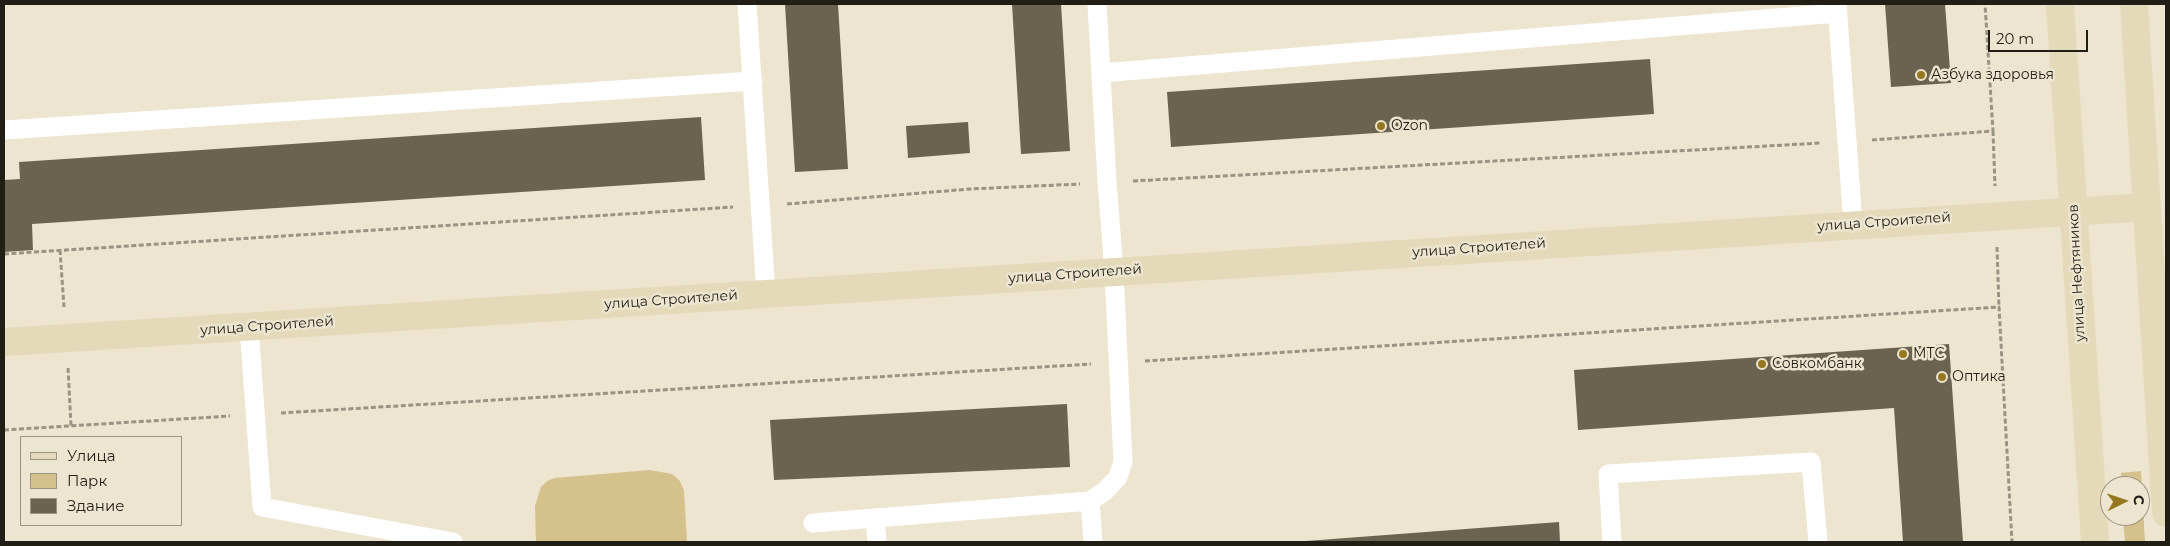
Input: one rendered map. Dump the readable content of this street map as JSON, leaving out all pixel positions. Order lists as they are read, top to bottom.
{
  "streets": {
    "main road": ["улица Строителей", "улица Нефтяников"]
  },
  "crossings": [
    ["улица Строителей", "улица Нефтяников"]
  ],
  "places": [
    "Азбука здоровья",
    "Ozon",
    "МТС",
    "Совкомбанк",
    "Оптика"
  ],
  "legend": ["Улица", "Парк", "Здание"],
  "scale_bar": "20 m",
  "north": "right"
}
